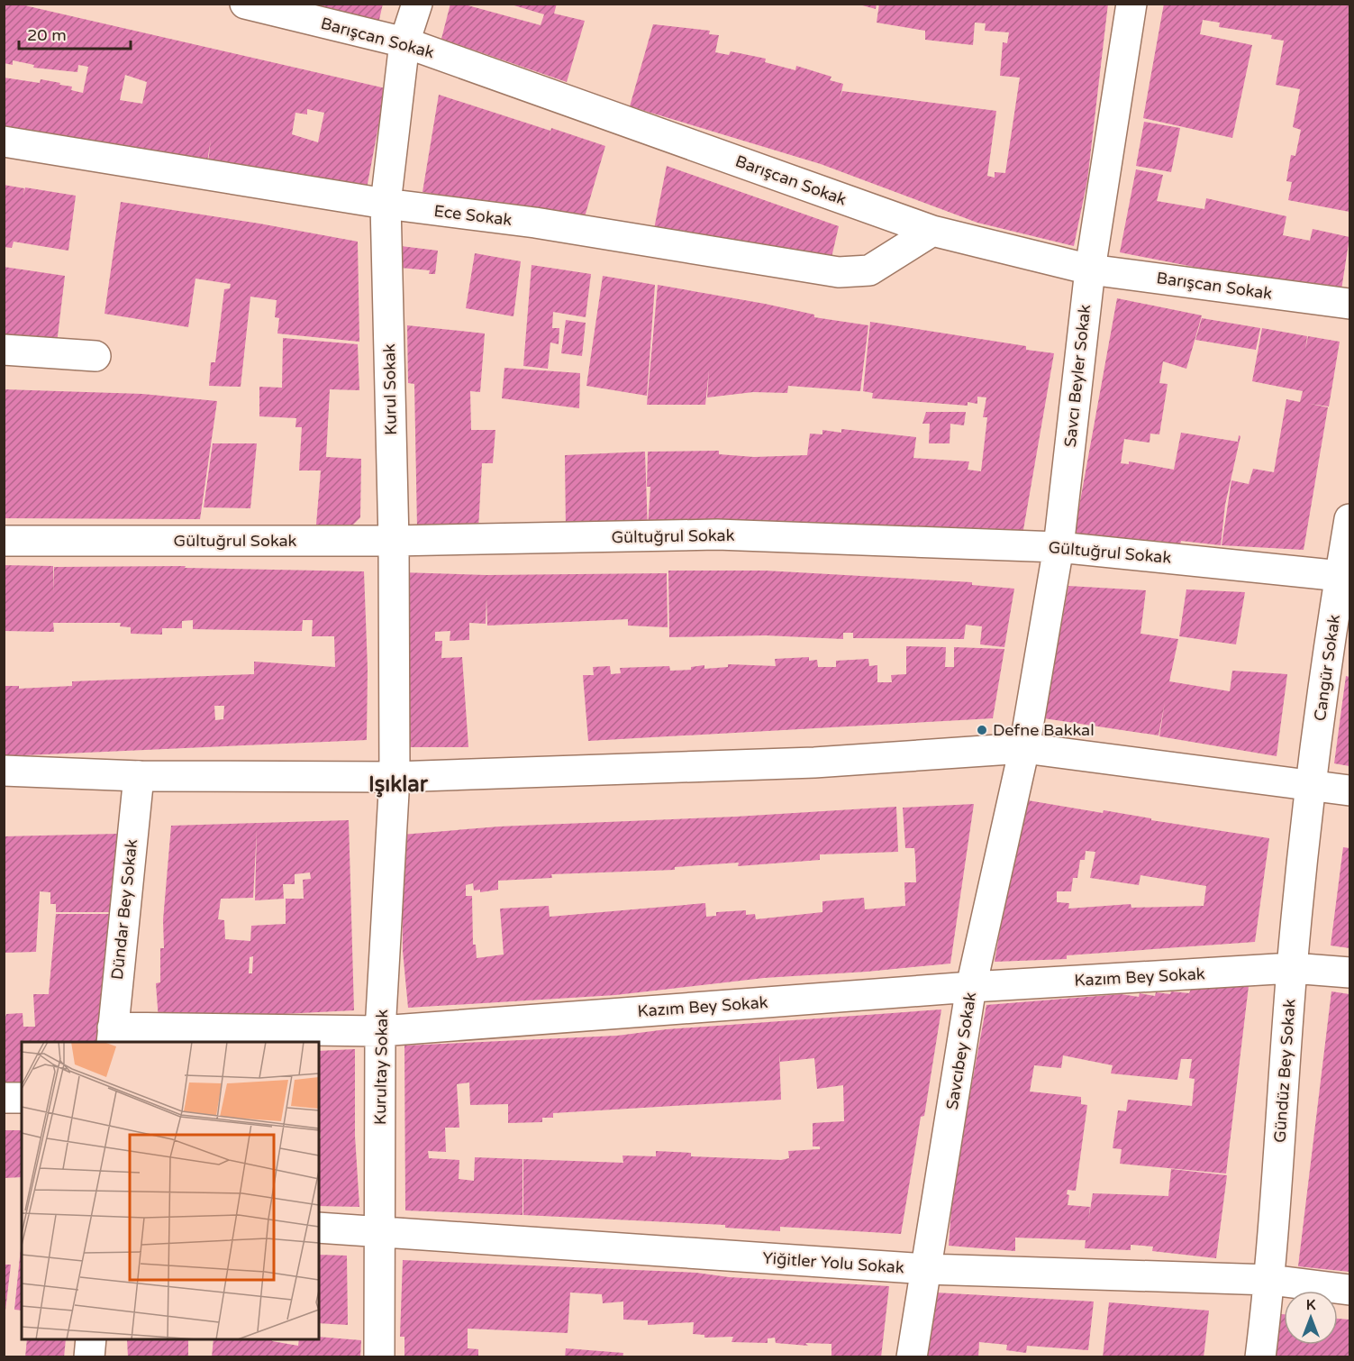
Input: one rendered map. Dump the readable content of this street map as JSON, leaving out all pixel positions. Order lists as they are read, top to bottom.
{
  "streets": {
    "street": [
      "Barışcan Sokak",
      "Ece Sokak",
      "Savcı Beyler Sokak",
      "Kurul Sokak",
      "Gültuğrul Sokak",
      "Cangür Sokak",
      "Dündar Bey Sokak",
      "Kazım Bey Sokak",
      "Savcıbey Sokak",
      "Kurultay Sokak",
      "Gündüz Bey Sokak",
      "Yiğitler Yolu Sokak"
    ]
  },
  "crossings": [
    ["Barışcan Sokak", "Ece Sokak"],
    ["Barışcan Sokak", "Savcı Beyler Sokak"],
    ["Barışcan Sokak", "Kurul Sokak"],
    ["Ece Sokak", "Kurul Sokak"],
    ["Savcı Beyler Sokak", "Gültuğrul Sokak"],
    ["Savcı Beyler Sokak", "Savcıbey Sokak"],
    ["Kurul Sokak", "Gültuğrul Sokak"],
    ["Kurul Sokak", "Kurultay Sokak"],
    ["Gültuğrul Sokak", "Cangür Sokak"],
    ["Cangür Sokak", "Gündüz Bey Sokak"],
    ["Dündar Bey Sokak", "Kazım Bey Sokak"],
    ["Kazım Bey Sokak", "Savcıbey Sokak"],
    ["Kazım Bey Sokak", "Kurultay Sokak"],
    ["Kazım Bey Sokak", "Gündüz Bey Sokak"],
    ["Savcıbey Sokak", "Yiğitler Yolu Sokak"],
    ["Kurultay Sokak", "Yiğitler Yolu Sokak"],
    ["Gündüz Bey Sokak", "Yiğitler Yolu Sokak"]
  ],
  "districts": ["Işıklar"],
  "places": ["Defne Bakkal"],
  "scale_bar": "20 m",
  "north": "top"
}
